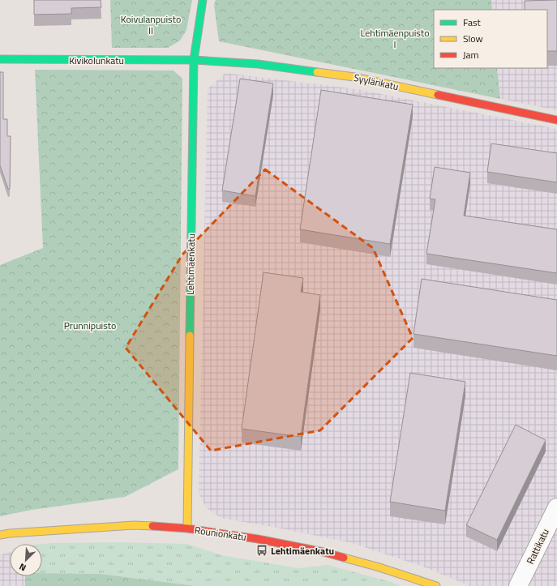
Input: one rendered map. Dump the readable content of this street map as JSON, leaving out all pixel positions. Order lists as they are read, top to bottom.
{
  "streets": {
    "street": [
      "Kivikolunkatu",
      "Syylärikatu",
      "Lehtimäenkatu",
      "Rounionkatu",
      "Rattikatu"
    ]
  },
  "crossings": [
    ["Kivikolunkatu", "Syylärikatu"],
    ["Kivikolunkatu", "Lehtimäenkatu"],
    ["Syylärikatu", "Lehtimäenkatu"],
    ["Lehtimäenkatu", "Rounionkatu"]
  ],
  "parks": ["Koivulanpuisto II", "Lehtimäenpuisto I", "Prunnipuisto"],
  "places": {
    "bus stop": ["Lehtimäenkatu"]
  },
  "legend": ["Fast", "Slow", "Jam"],
  "north": "bottom left"
}
